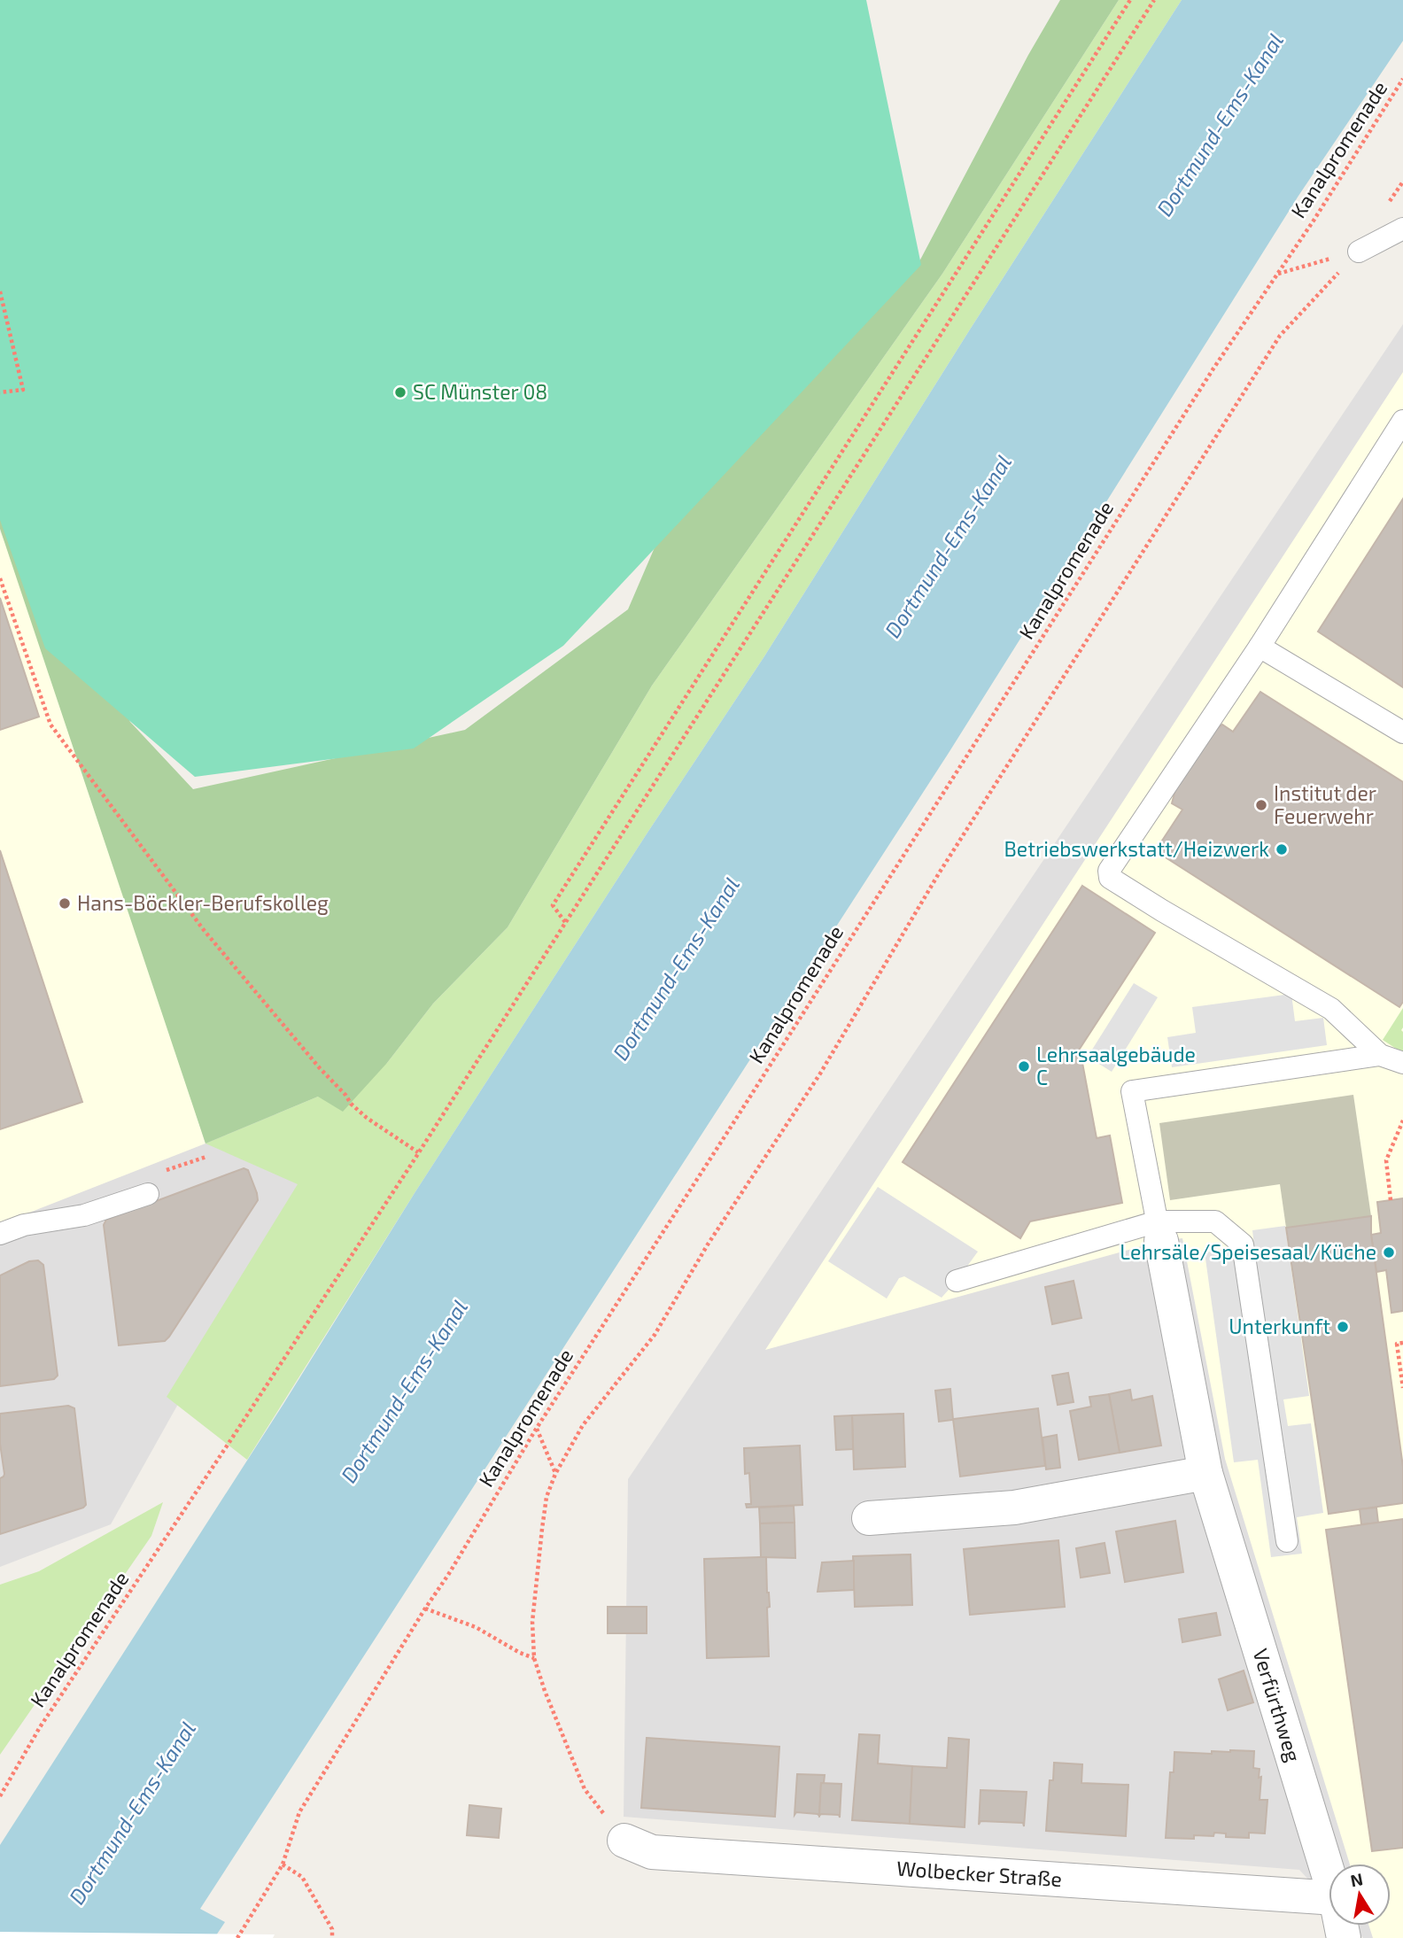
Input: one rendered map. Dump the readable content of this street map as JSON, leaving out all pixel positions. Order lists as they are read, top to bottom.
{
  "streets": {
    "street": ["Verfürthweg", "Wolbecker Straße"],
    "path": ["Kanalpromenade"]
  },
  "water": ["Dortmund-Ems-Kanal"],
  "places": [
    "SC Münster 08",
    "Institut der Feuerwehr",
    "Betriebswerkstatt/Heizwerk",
    "Hans-Böckler-Berufskolleg",
    "Lehrsaalgebäude C",
    "Lehrsäle/Speisesaal/Küche",
    "Unterkunft"
  ],
  "north": "top"
}
